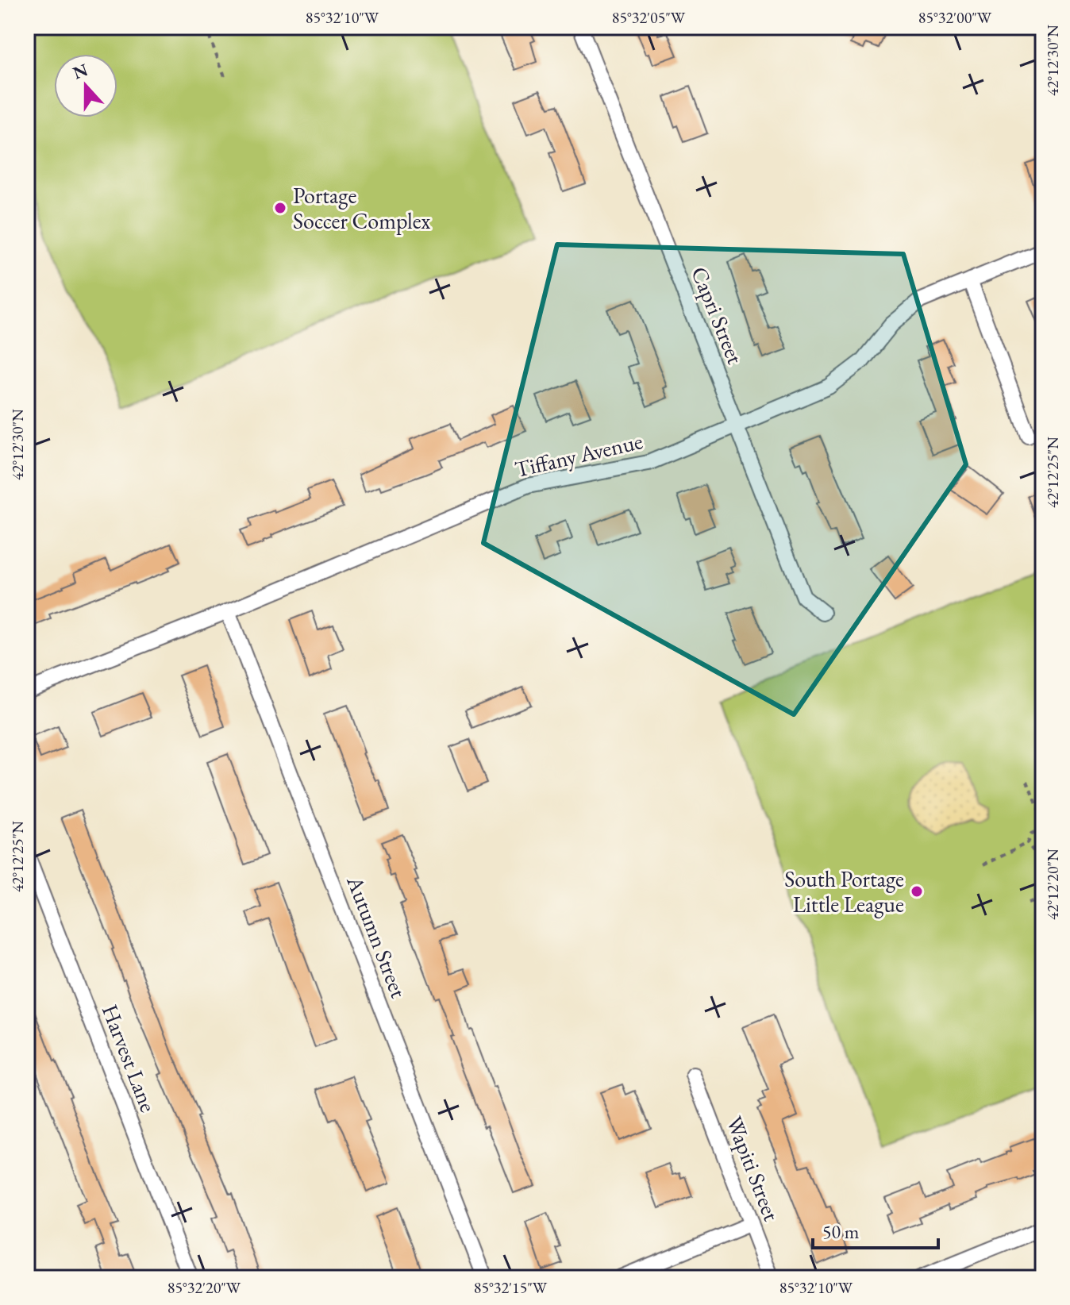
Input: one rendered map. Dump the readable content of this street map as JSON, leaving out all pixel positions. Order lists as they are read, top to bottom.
{
  "streets": {
    "street": [
      "Capri Street",
      "Tiffany Avenue",
      "Autumn Street",
      "Harvest Lane",
      "Wapiti Street"
    ]
  },
  "crossings": [
    ["Capri Street", "Tiffany Avenue"],
    ["Tiffany Avenue", "Autumn Street"]
  ],
  "places": ["Portage Soccer Complex", "South Portage Little League"],
  "scale_bar": "50 m",
  "north": "top",
  "coordinates": [
    "85°32'10\"W",
    "85°32'05\"W",
    "85°32'00\"W",
    "42°12'30\"N",
    "42°12'25\"N",
    "42°12'20\"N",
    "85°32'20\"W",
    "85°32'15\"W"
  ]
}
